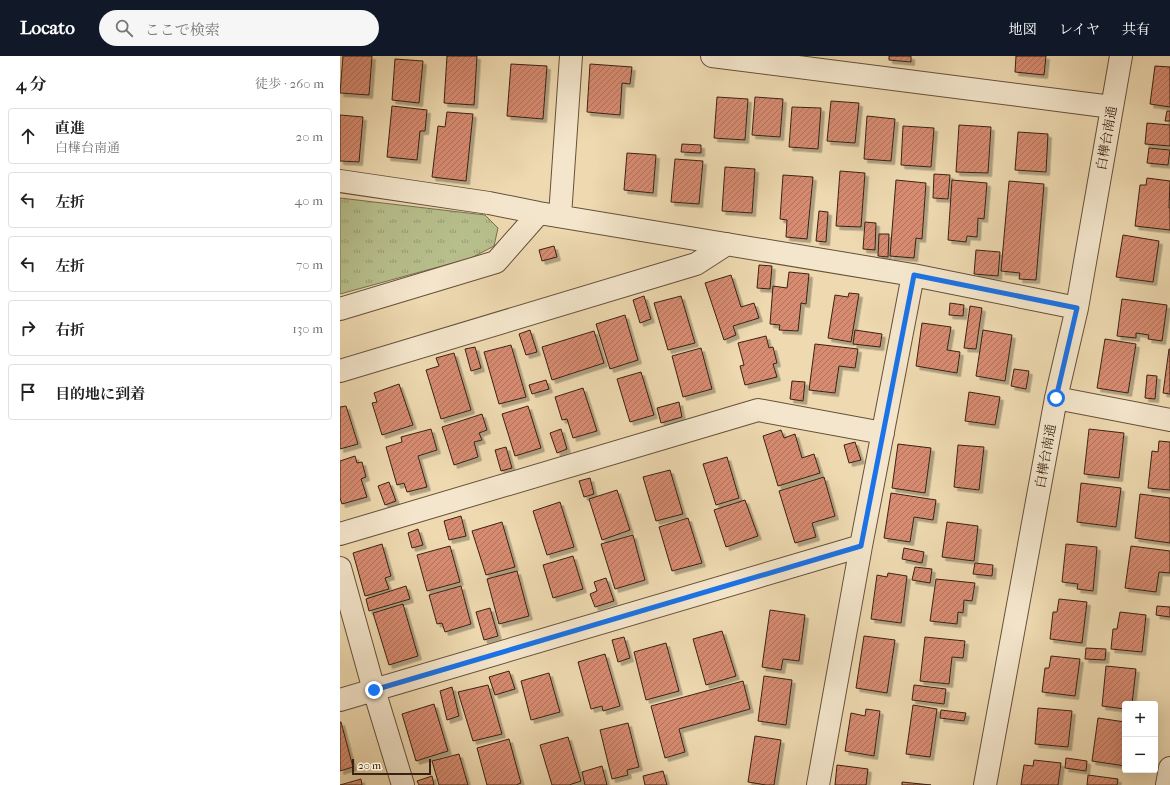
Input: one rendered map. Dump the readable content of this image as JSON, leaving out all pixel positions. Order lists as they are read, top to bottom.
{
  "streets": {
    "street": ["白樺台南通"]
  },
  "scale_bar": "20 m",
  "page": {
    "header": "Locato",
    "search": "ここで検索",
    "nav": ["地図", "レイヤ", "共有"],
    "heading": ["4 分", "徒歩 · 260 m"],
    "list": [
      ["直進", "白樺台南通", "20 m"],
      ["左折", "40 m"],
      ["左折", "70 m"],
      ["右折", "130 m"],
      "目的地に到着"
    ],
    "map_buttons": ["+", "−"],
    "scale": "20 m"
  }
}
